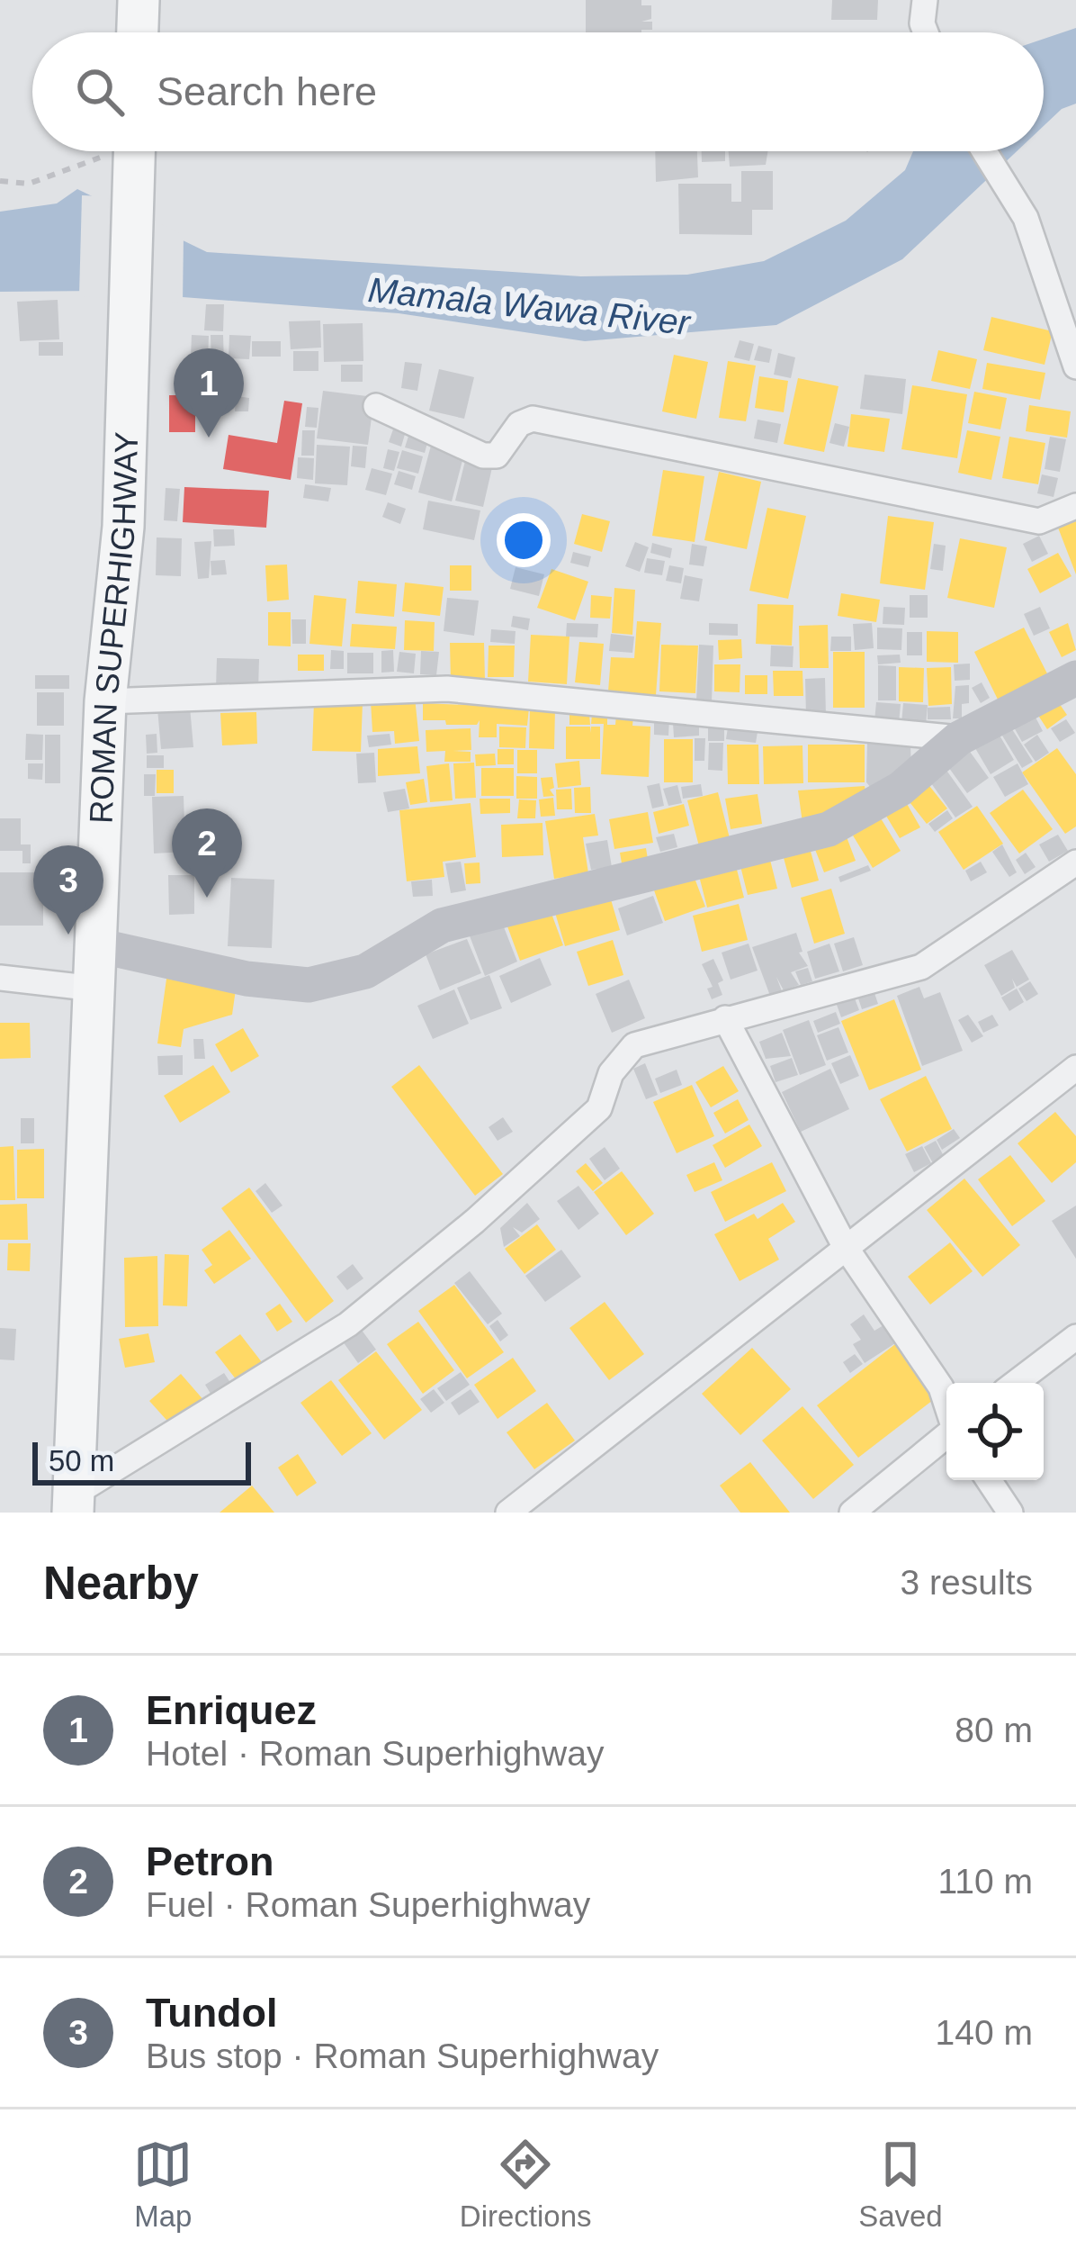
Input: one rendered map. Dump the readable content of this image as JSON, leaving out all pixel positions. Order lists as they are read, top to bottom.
{
  "streets": {
    "main road": ["ROMAN SUPERHIGHWAY"]
  },
  "water": ["Mamala Wawa River"],
  "scale_bar": "50 m",
  "page": {
    "search": "Search here",
    "pins": ["1", "2", "3"],
    "scale": "50 m",
    "heading": ["Nearby", "3 results"],
    "list": [
      {
        "mark": "1",
        "name": "Enriquez",
        "note": "Hotel · Roman Superhighway",
        "value": "80 m"
      },
      {
        "mark": "2",
        "name": "Petron",
        "note": "Fuel · Roman Superhighway",
        "value": "110 m"
      },
      {
        "mark": "3",
        "name": "Tundol",
        "note": "Bus stop · Roman Superhighway",
        "value": "140 m"
      }
    ],
    "nav": ["Map", "Directions", "Saved"]
  }
}
